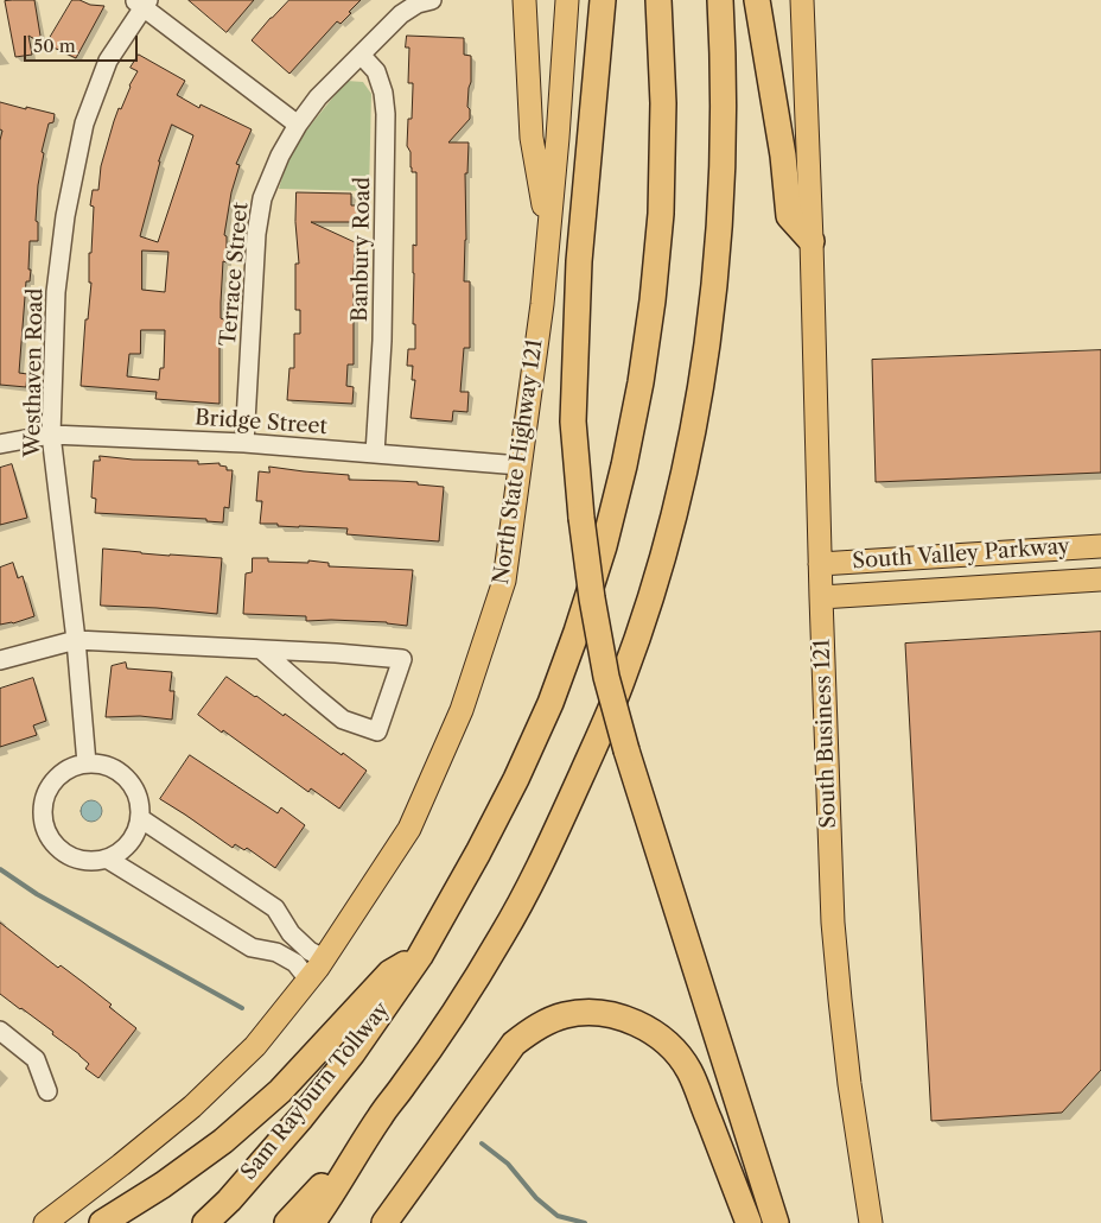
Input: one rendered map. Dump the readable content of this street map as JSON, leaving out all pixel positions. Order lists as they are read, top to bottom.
{
  "streets": {
    "highway": ["Sam Rayburn Tollway"],
    "main road": ["North State Highway 121", "South Valley Parkway", "South Business 121"],
    "street": [
      "Banbury Road",
      "Terrace Street",
      "Westhaven Road",
      "Bridge Street"
    ]
  },
  "crossings": [
    ["Banbury Road", "Terrace Street"],
    ["Banbury Road", "Bridge Street"],
    ["Terrace Street", "Bridge Street"],
    ["Westhaven Road", "Bridge Street"],
    ["Bridge Street", "North State Highway 121"],
    ["South Valley Parkway", "South Business 121"]
  ],
  "scale_bar": "50 m"
}
